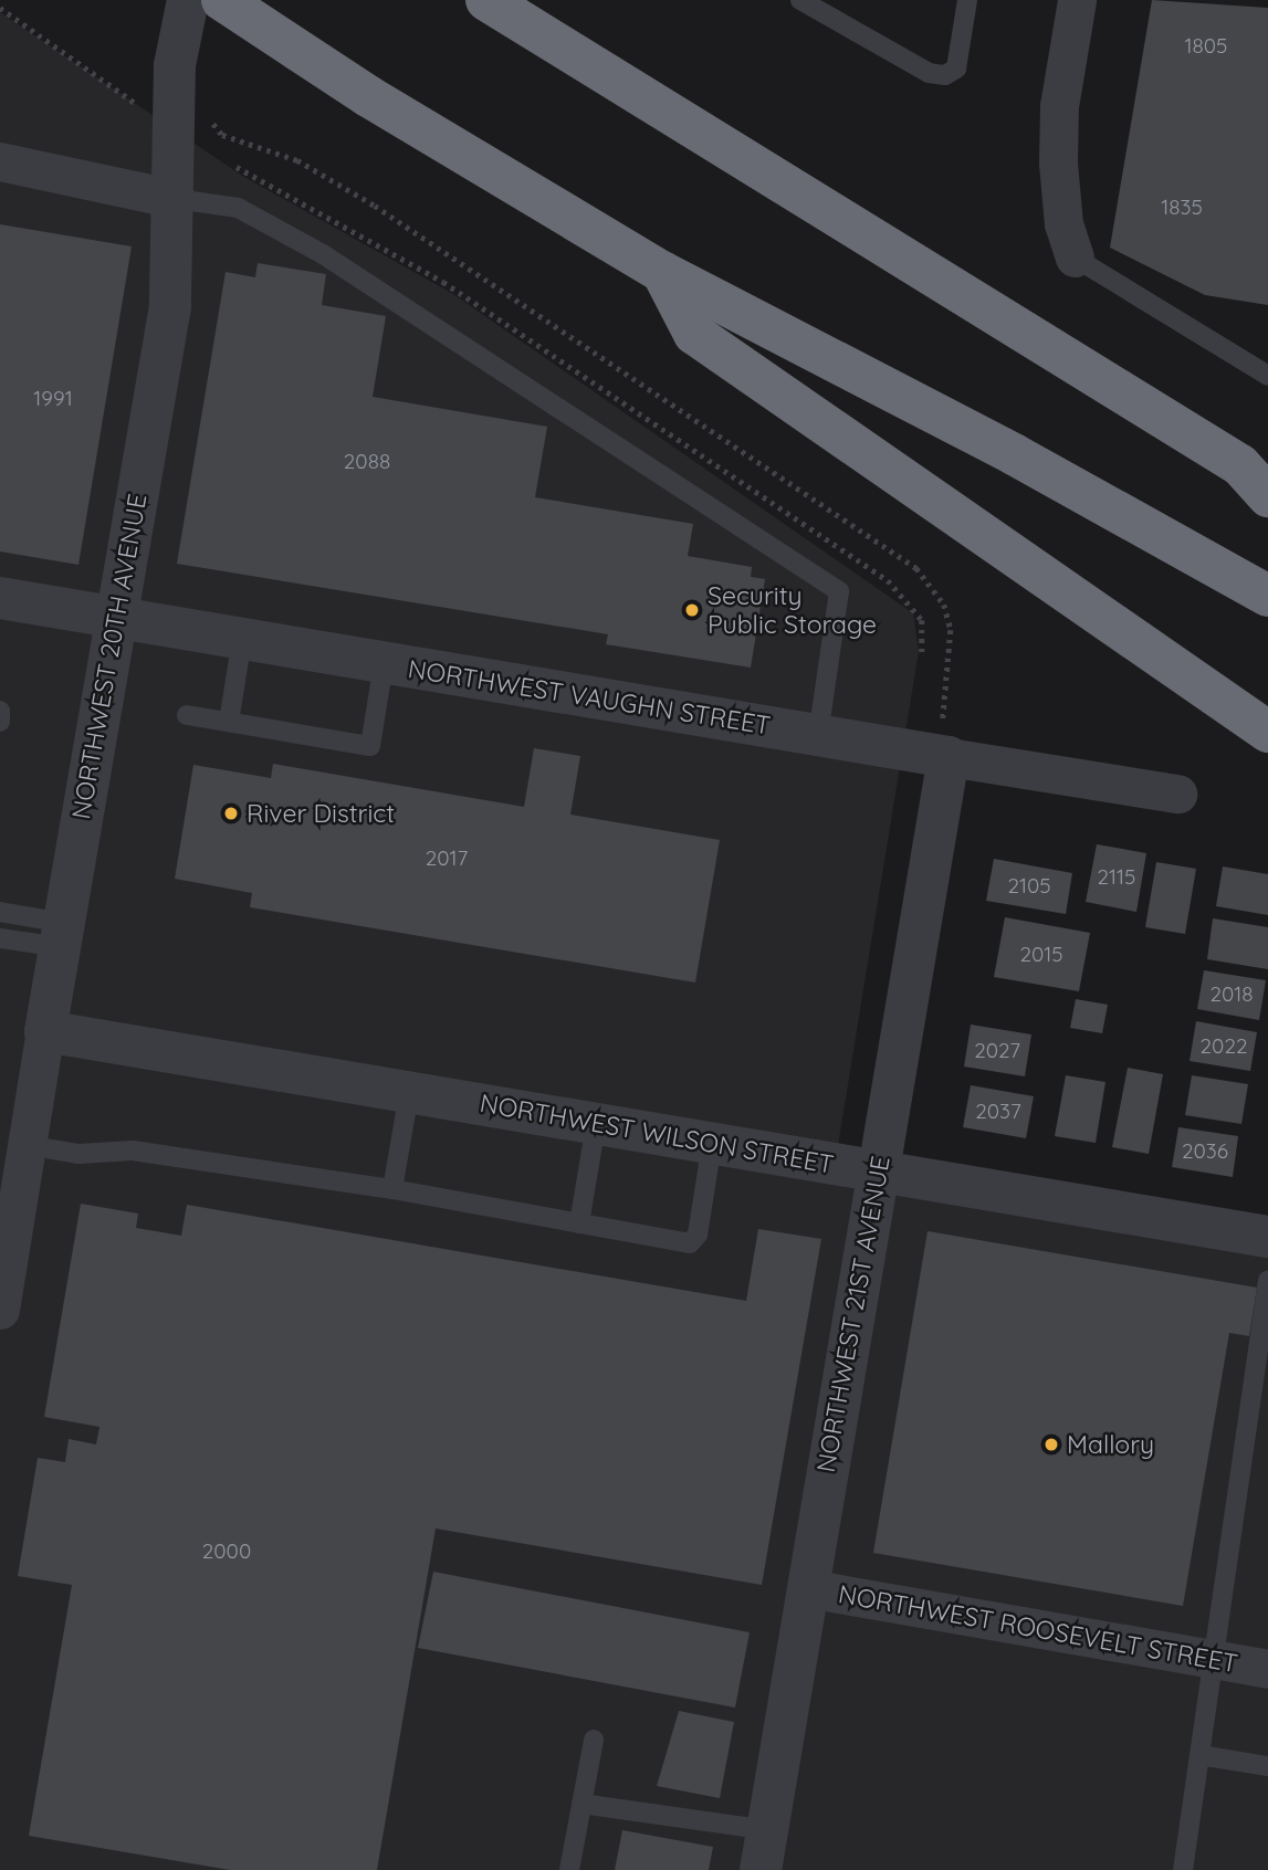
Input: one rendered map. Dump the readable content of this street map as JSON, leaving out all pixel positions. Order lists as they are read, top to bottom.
{
  "streets": {
    "street": [
      "NORTHWEST 20TH AVENUE",
      "NORTHWEST VAUGHN STREET",
      "NORTHWEST WILSON STREET",
      "NORTHWEST 21ST AVENUE",
      "NORTHWEST ROOSEVELT STREET"
    ]
  },
  "crossings": [
    ["NORTHWEST 20TH AVENUE", "NORTHWEST VAUGHN STREET"],
    ["NORTHWEST 20TH AVENUE", "NORTHWEST WILSON STREET"],
    ["NORTHWEST VAUGHN STREET", "NORTHWEST 21ST AVENUE"],
    ["NORTHWEST WILSON STREET", "NORTHWEST 21ST AVENUE"],
    ["NORTHWEST 21ST AVENUE", "NORTHWEST ROOSEVELT STREET"]
  ],
  "places": ["Security Public Storage", "River District", "Mallory"],
  "house_numbers": [
    "1805",
    "1835",
    "1991",
    "2088",
    "2017",
    "2115",
    "2105",
    "2015",
    "2018",
    "2022",
    "2027",
    "2037",
    "2036",
    "2000"
  ]
}
